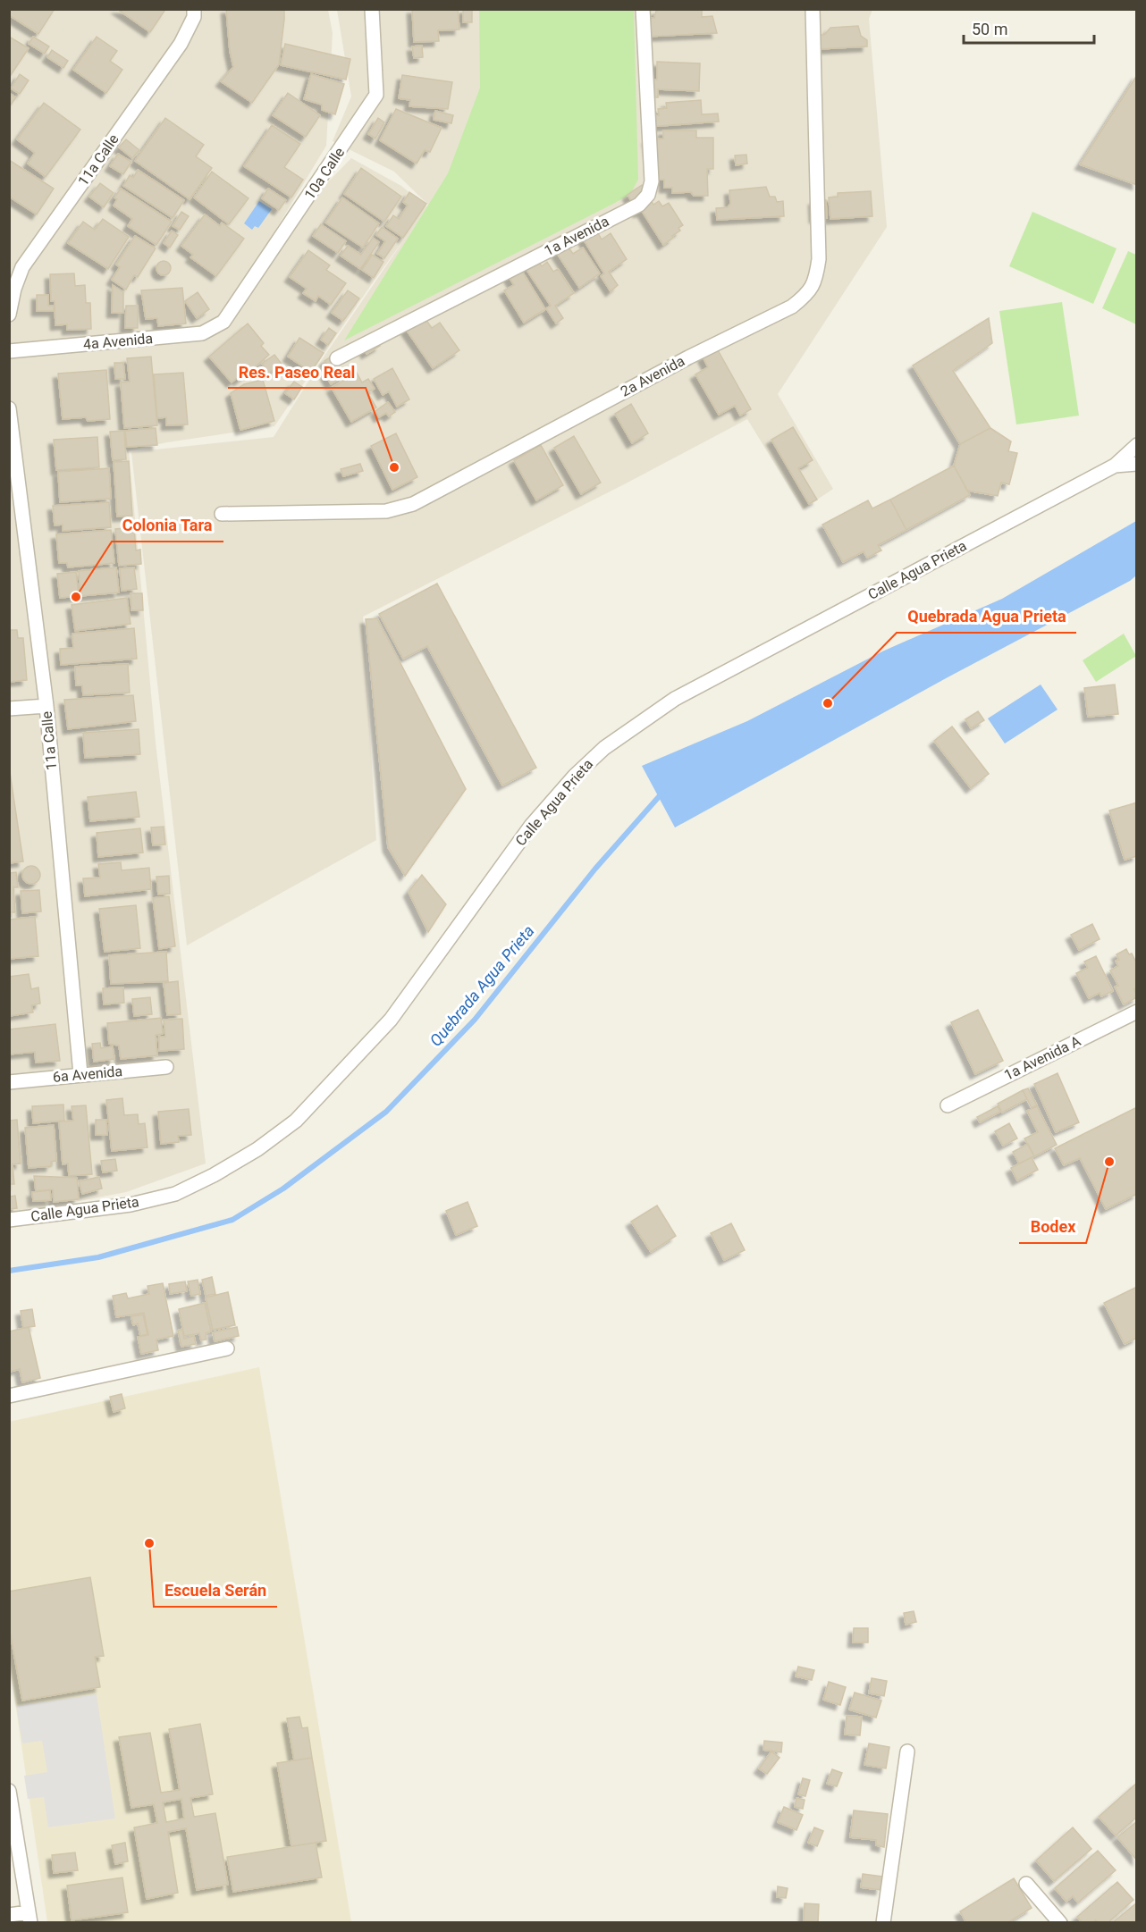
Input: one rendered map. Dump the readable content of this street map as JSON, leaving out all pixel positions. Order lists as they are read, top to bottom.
{
  "streets": {
    "street": [
      "11a Calle",
      "10a Calle",
      "1a Avenida",
      "4a Avenida",
      "2a Avenida",
      "Calle Agua Prieta",
      "1a Avenida A",
      "6a Avenida"
    ]
  },
  "crossings": [
    ["11a Calle", "6a Avenida"],
    ["10a Calle", "4a Avenida"]
  ],
  "water": ["Quebrada Agua Prieta"],
  "places": [
    "Res. Paseo Real",
    "Colonia Tara",
    "Quebrada Agua Prieta",
    "Bodex",
    "Escuela Serán"
  ],
  "scale_bar": "50 m"
}
